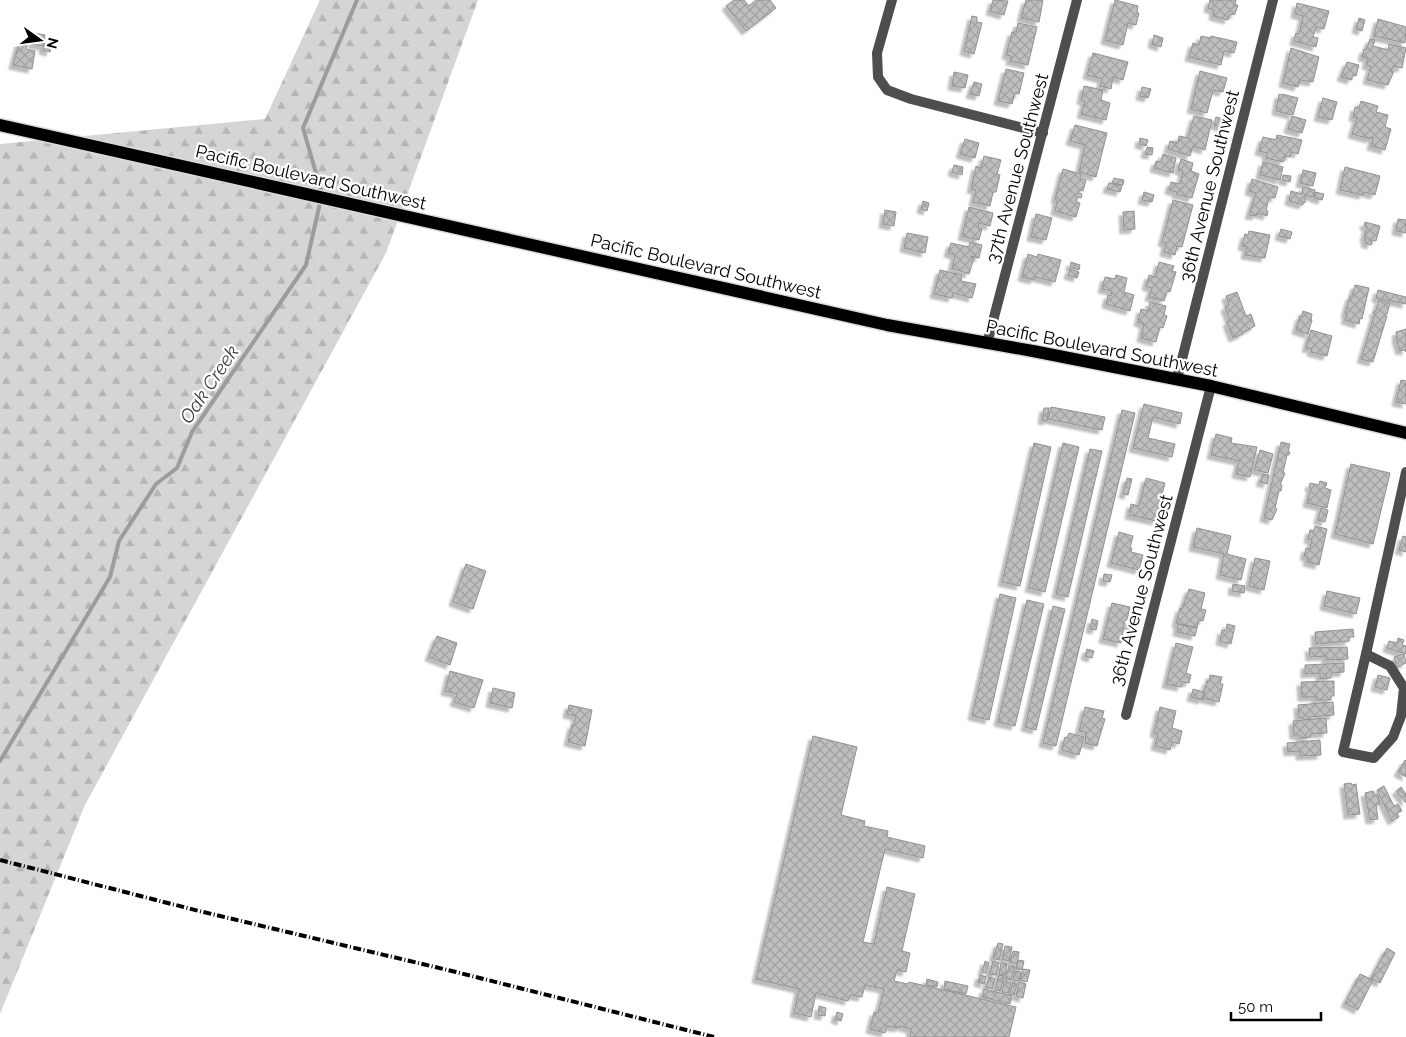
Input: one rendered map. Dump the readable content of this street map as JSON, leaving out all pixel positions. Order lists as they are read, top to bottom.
{
  "streets": {
    "main road": ["Pacific Boulevard Southwest"],
    "street": ["37th Avenue Southwest", "36th Avenue Southwest"]
  },
  "crossings": [
    ["37th Avenue Southwest", "Pacific Boulevard Southwest"],
    ["Pacific Boulevard Southwest", "36th Avenue Southwest"]
  ],
  "water": ["Oak Creek"],
  "scale_bar": "50 m",
  "north": "right"
}
